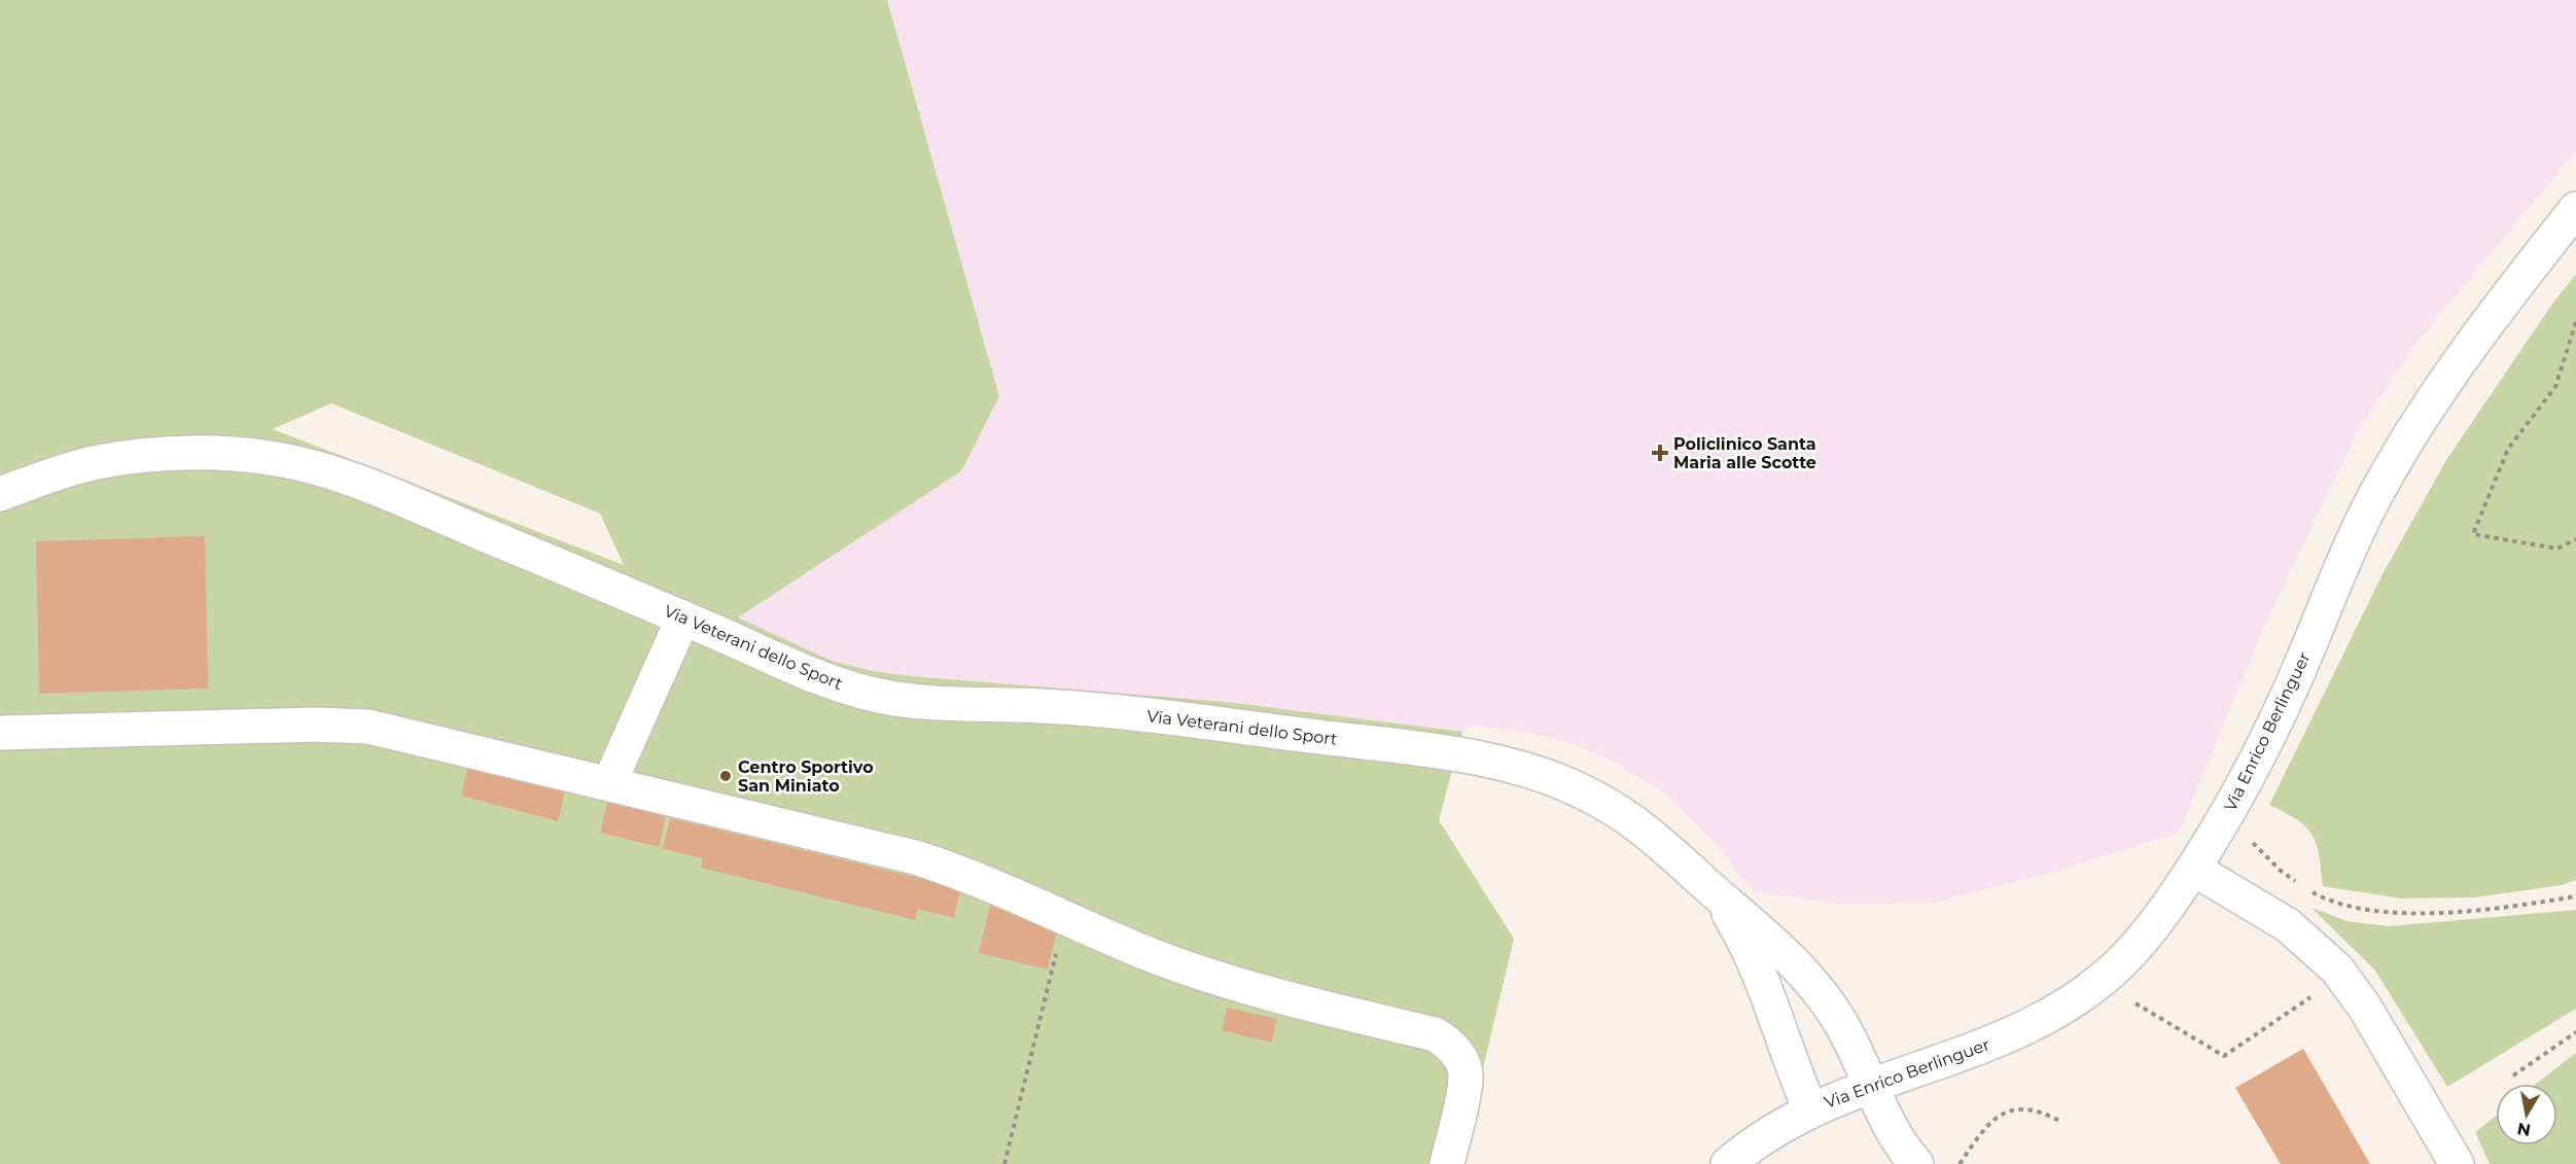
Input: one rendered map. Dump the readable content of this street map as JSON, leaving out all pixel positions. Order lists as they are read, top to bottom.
{
  "streets": {
    "street": ["Via Veterani dello Sport", "Via Enrico Berlinguer"]
  },
  "crossings": [
    ["Via Veterani dello Sport", "Via Enrico Berlinguer"]
  ],
  "places": {
    "health": ["Policlinico Santa Maria alle Scotte"],
    "other": ["Centro Sportivo San Miniato"]
  },
  "north": "bottom"
}
